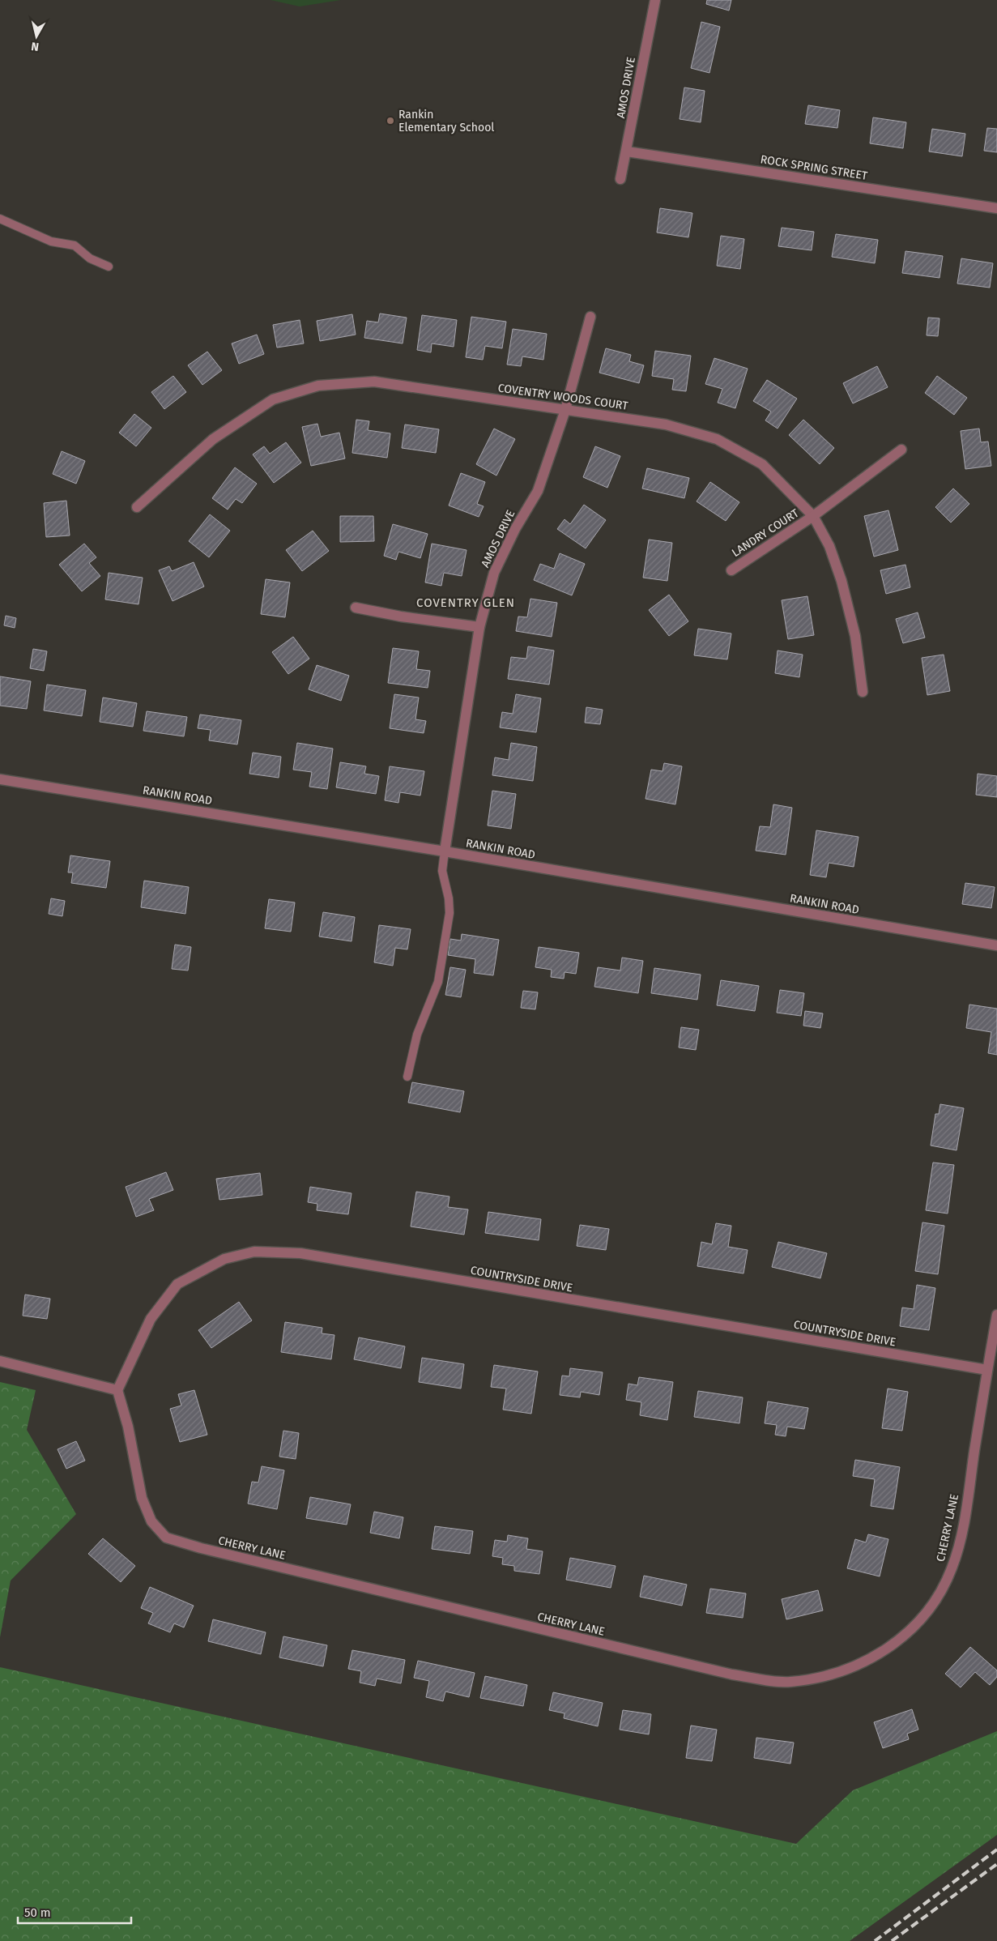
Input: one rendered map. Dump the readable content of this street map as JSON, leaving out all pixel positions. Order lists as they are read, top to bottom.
{
  "streets": {
    "street": [
      "AMOS DRIVE",
      "ROCK SPRING STREET",
      "COVENTRY WOODS COURT",
      "LANDRY COURT",
      "RANKIN ROAD",
      "COUNTRYSIDE DRIVE",
      "CHERRY LANE"
    ]
  },
  "crossings": [
    ["AMOS DRIVE", "ROCK SPRING STREET"],
    ["AMOS DRIVE", "COVENTRY WOODS COURT"],
    ["AMOS DRIVE", "RANKIN ROAD"],
    ["COVENTRY WOODS COURT", "LANDRY COURT"],
    ["COUNTRYSIDE DRIVE", "CHERRY LANE"]
  ],
  "districts": ["COVENTRY GLEN"],
  "places": ["Rankin Elementary School"],
  "scale_bar": "50 m",
  "north": "bottom"
}
